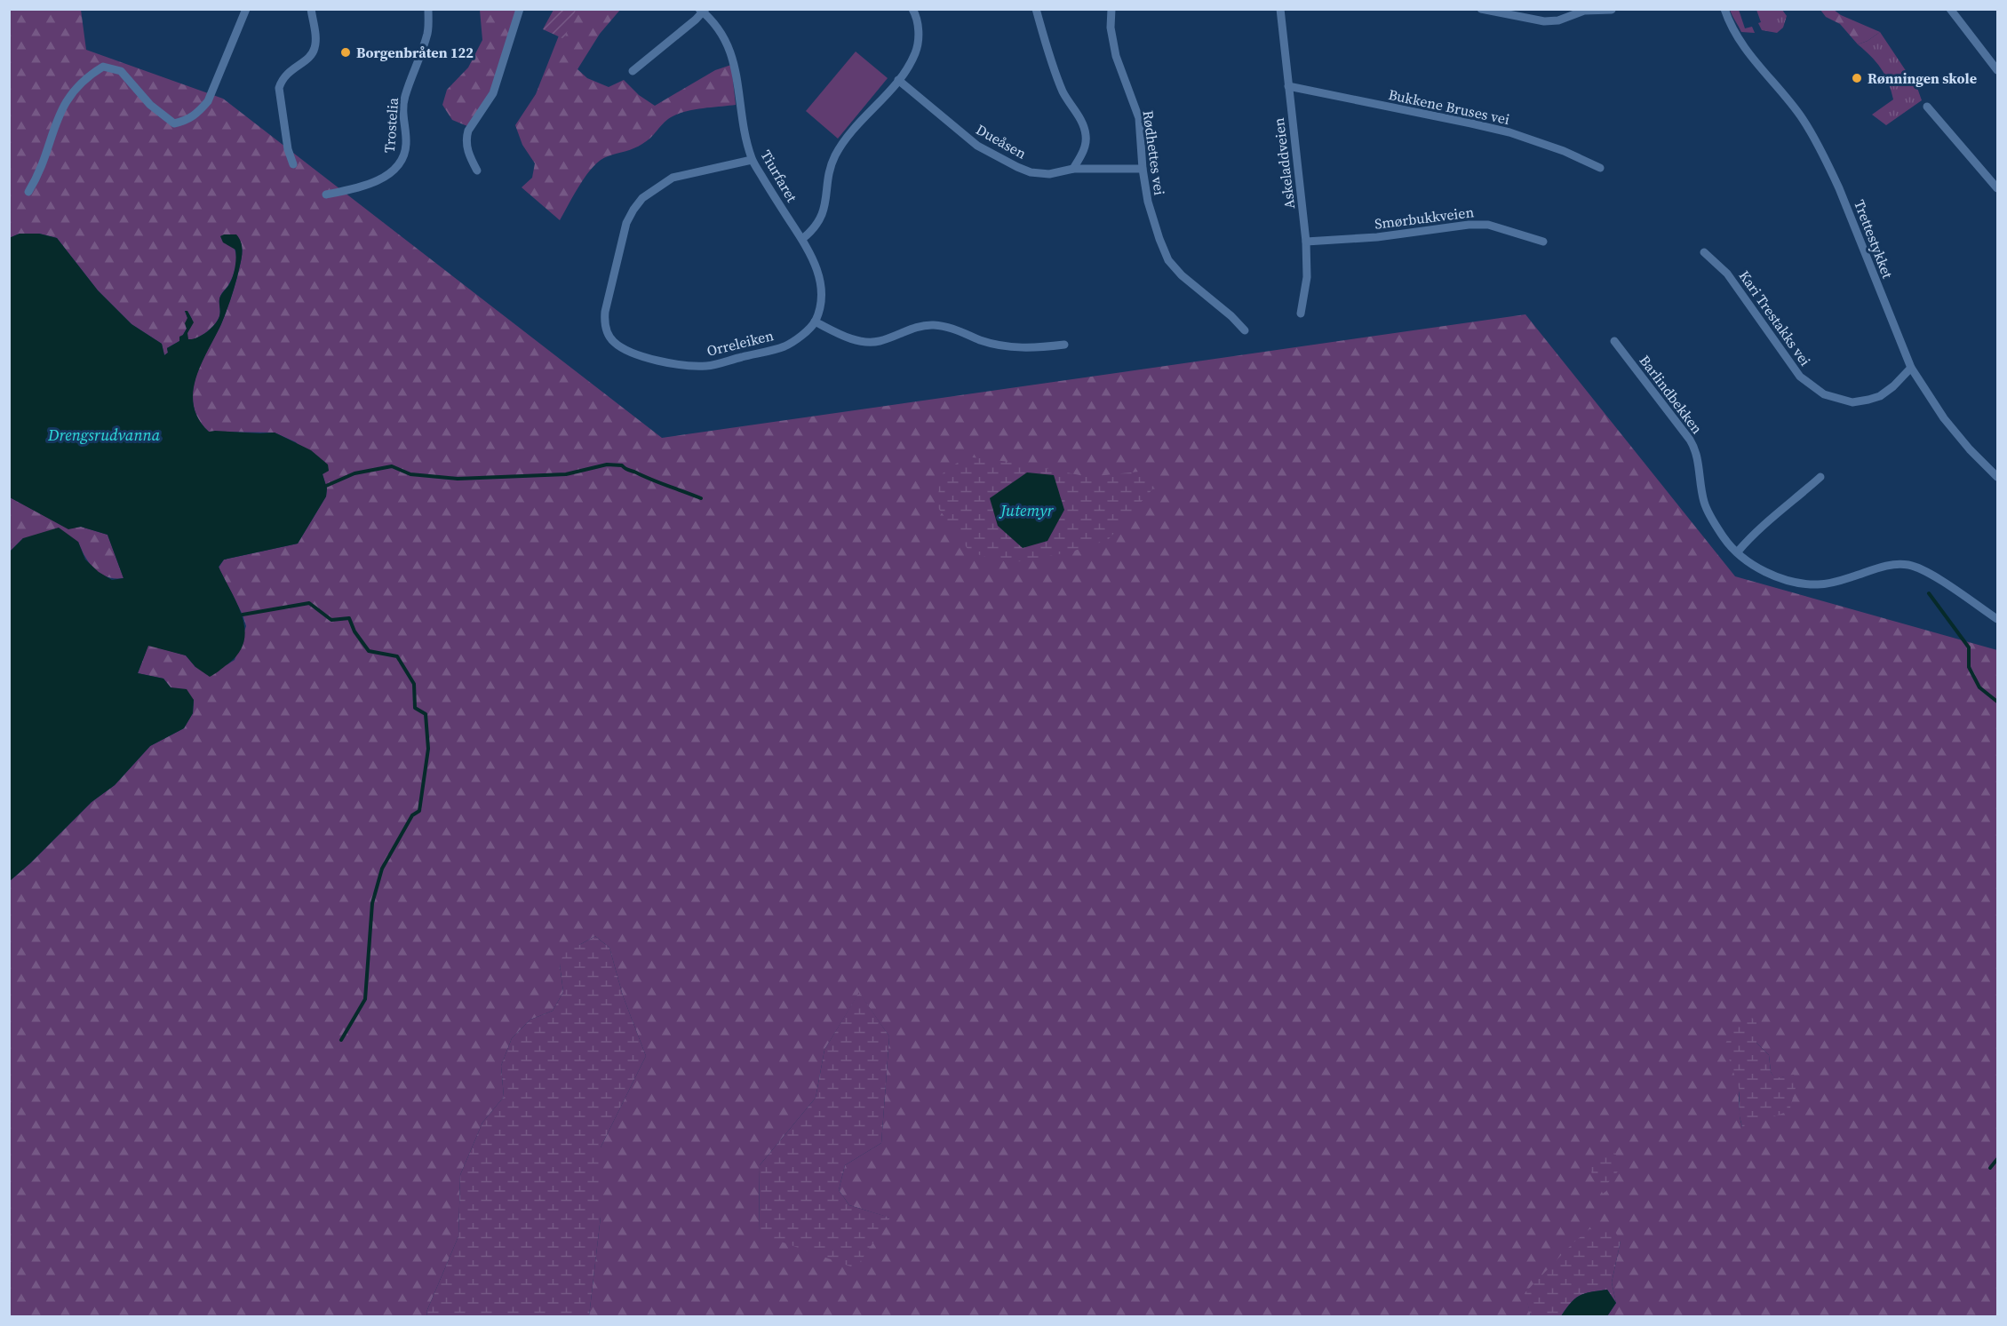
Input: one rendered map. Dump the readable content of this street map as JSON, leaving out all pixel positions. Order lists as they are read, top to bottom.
{
  "streets": {
    "street": [
      "Bukkene Bruses vei",
      "Trostelia",
      "Dueåsen",
      "Rødhettes vei",
      "Askeladdveien",
      "Tiurfaret",
      "Smørbukkveien",
      "Trettestykket",
      "Kari Trestakks vei",
      "Orreleiken",
      "Barlindbekken"
    ]
  },
  "crossings": [
    ["Bukkene Bruses vei", "Askeladdveien"],
    ["Dueåsen", "Rødhettes vei"],
    ["Askeladdveien", "Smørbukkveien"],
    ["Tiurfaret", "Orreleiken"],
    ["Trettestykket", "Kari Trestakks vei"]
  ],
  "water": ["Drengsrudvanna", "Jutemyr"],
  "places": ["Borgenbråten 122", "Rønningen skole"]
}
